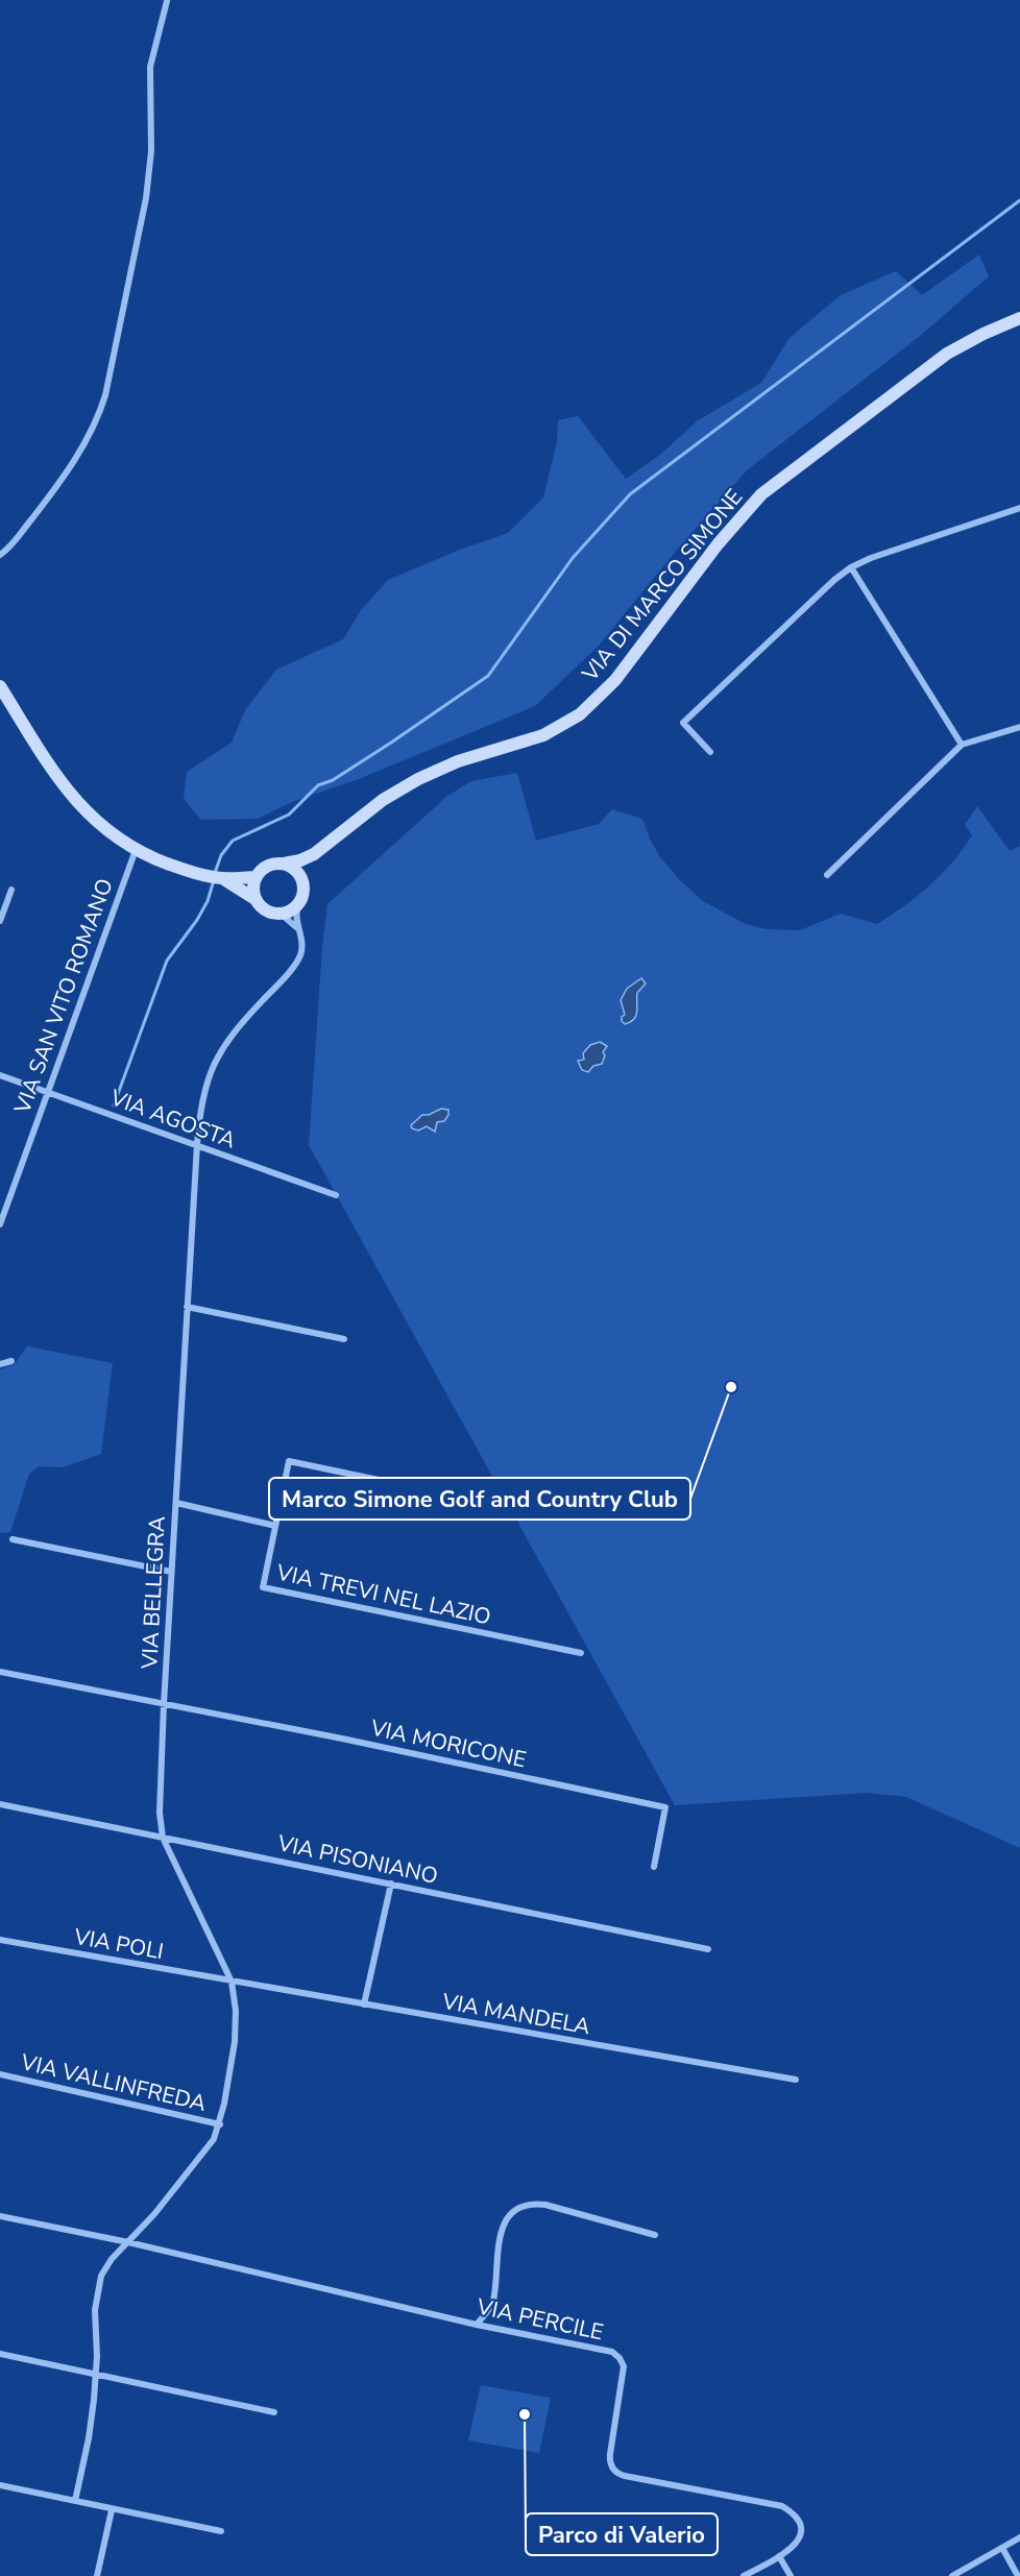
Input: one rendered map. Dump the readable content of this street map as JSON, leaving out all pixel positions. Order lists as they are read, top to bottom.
{
  "streets": {
    "street": [
      "VIA DI MARCO SIMONE",
      "VIA SAN VITO ROMANO",
      "VIA AGOSTA",
      "VIA BELLEGRA",
      "VIA TREVI NEL LAZIO",
      "VIA MORICONE",
      "VIA PISONIANO",
      "VIA POLI",
      "VIA MANDELA",
      "VIA VALLINFREDA",
      "VIA PERCILE"
    ]
  },
  "crossings": [
    ["VIA DI MARCO SIMONE", "VIA BELLEGRA"],
    ["VIA SAN VITO ROMANO", "VIA AGOSTA"],
    ["VIA AGOSTA", "VIA BELLEGRA"],
    ["VIA BELLEGRA", "VIA MORICONE"],
    ["VIA BELLEGRA", "VIA PISONIANO"],
    ["VIA BELLEGRA", "VIA POLI"],
    ["VIA BELLEGRA", "VIA MANDELA"],
    ["VIA BELLEGRA", "VIA VALLINFREDA"],
    ["VIA BELLEGRA", "VIA PERCILE"],
    ["VIA POLI", "VIA MANDELA"]
  ],
  "places": ["Marco Simone Golf and Country Club", "Parco di Valerio"]
}
